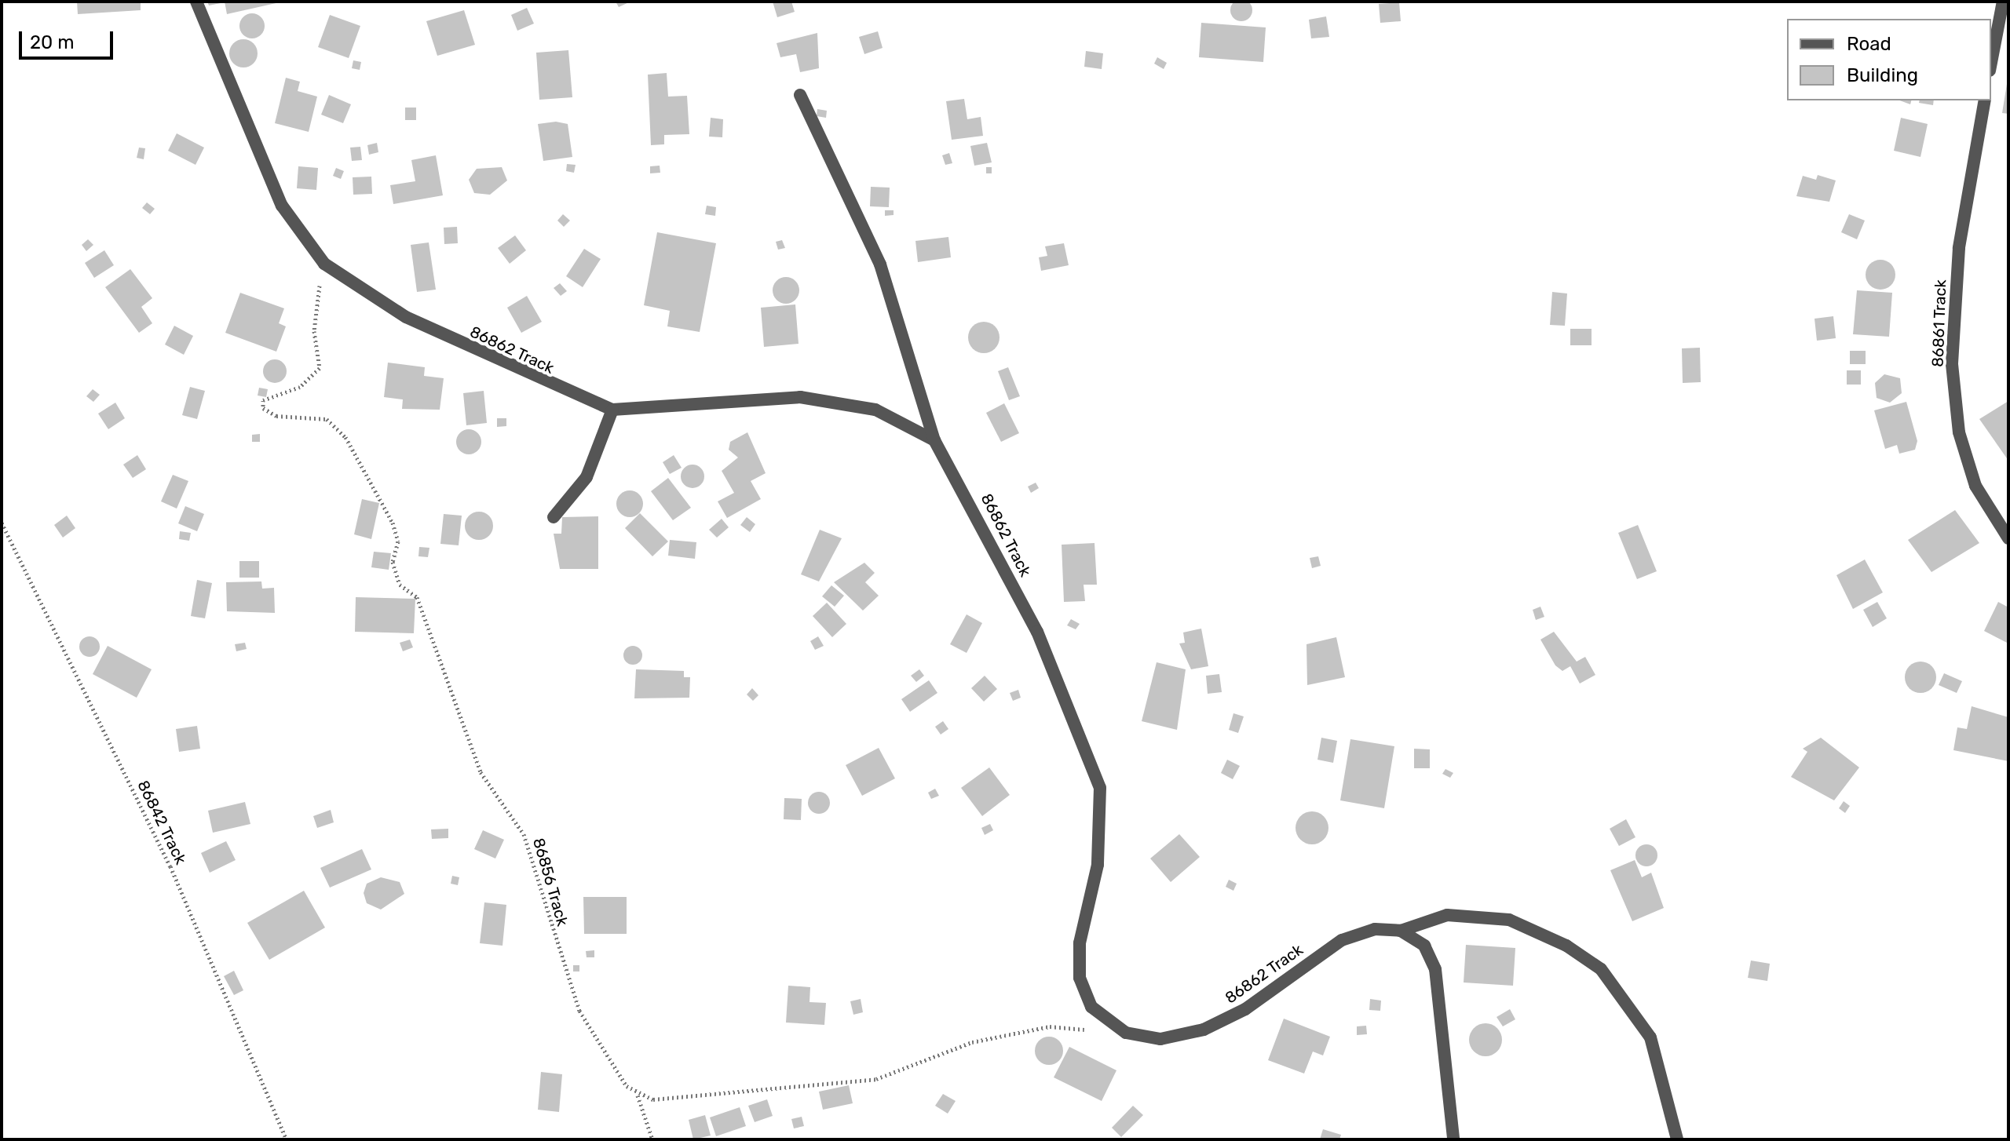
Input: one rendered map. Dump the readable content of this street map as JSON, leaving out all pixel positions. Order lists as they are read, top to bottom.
{
  "streets": {
    "street": ["86861 Track", "86862 Track"],
    "path": ["86842 Track", "86856 Track"]
  },
  "crossings": [
    ["86862 Track", "86856 Track"]
  ],
  "legend": ["Road", "Building"],
  "scale_bar": "20 m"
}
